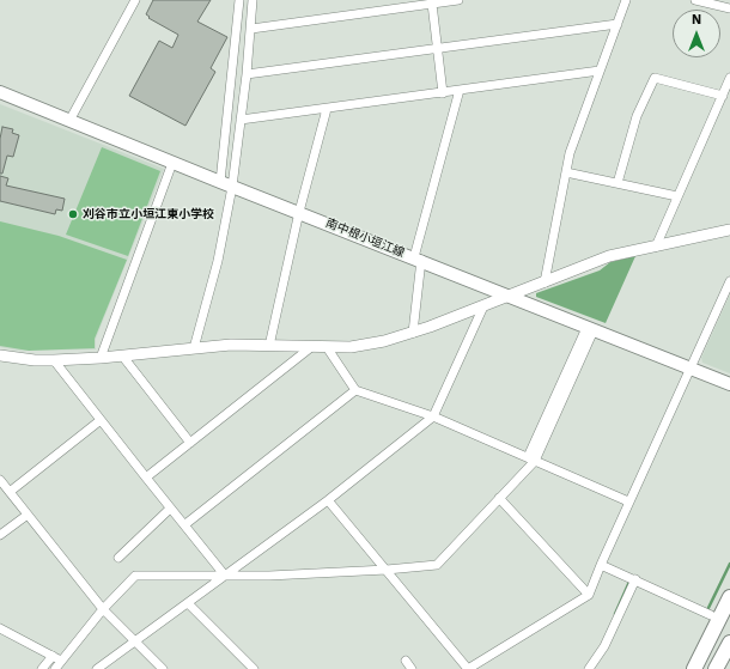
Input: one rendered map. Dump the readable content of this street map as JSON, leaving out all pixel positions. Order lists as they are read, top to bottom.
{
  "streets": {
    "main road": ["南中根小垣江線"]
  },
  "places": ["刈谷市立小垣江東小学校"],
  "north": "top"
}
